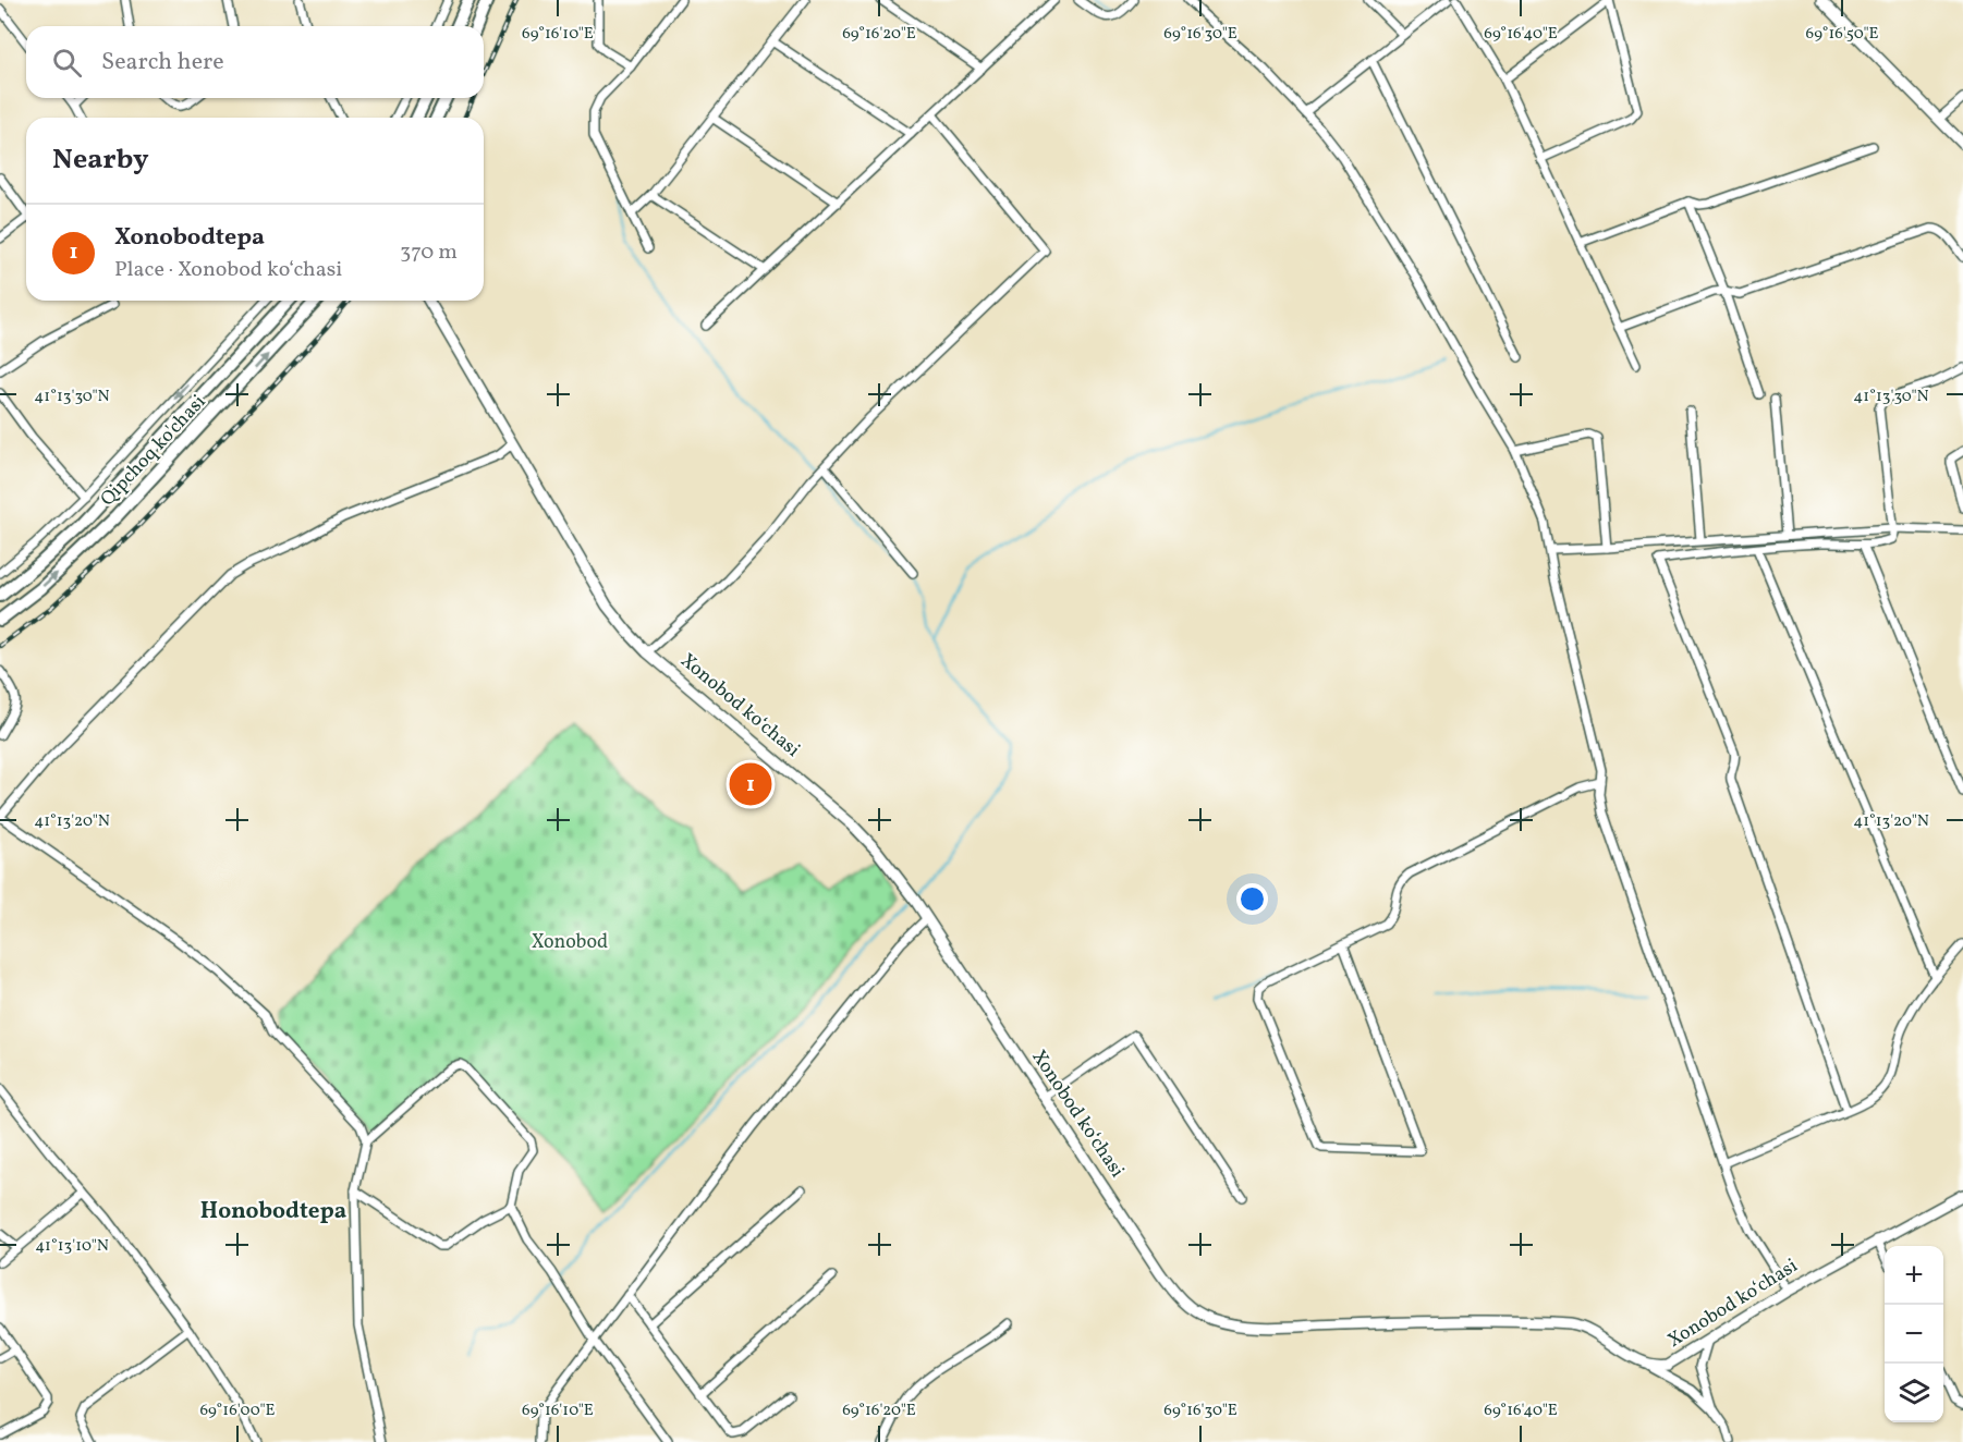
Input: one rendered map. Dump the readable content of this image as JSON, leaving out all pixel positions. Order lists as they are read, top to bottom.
{
  "streets": {
    "main road": ["Qipchoq ko'chasi", "Xonobod koʻchasi"]
  },
  "districts": ["Honobodtepa"],
  "parks": ["Xonobod"],
  "page": {
    "search": "Search here",
    "heading": "Nearby",
    "list": [
      {
        "mark": "1",
        "name": "Xonobodtepa",
        "note": "Place · Xonobod koʻchasi",
        "value": "370 m"
      }
    ],
    "pins": "1",
    "map_buttons": ["+", "−"]
  },
  "coordinates": [
    "69°16'10\"E",
    "69°16'20\"E",
    "69°16'30\"E",
    "69°16'40\"E",
    "69°16'50\"E",
    "41°13'30\"N",
    "41°13'20\"N",
    "41°13'10\"N",
    "69°16'00\"E"
  ]
}
